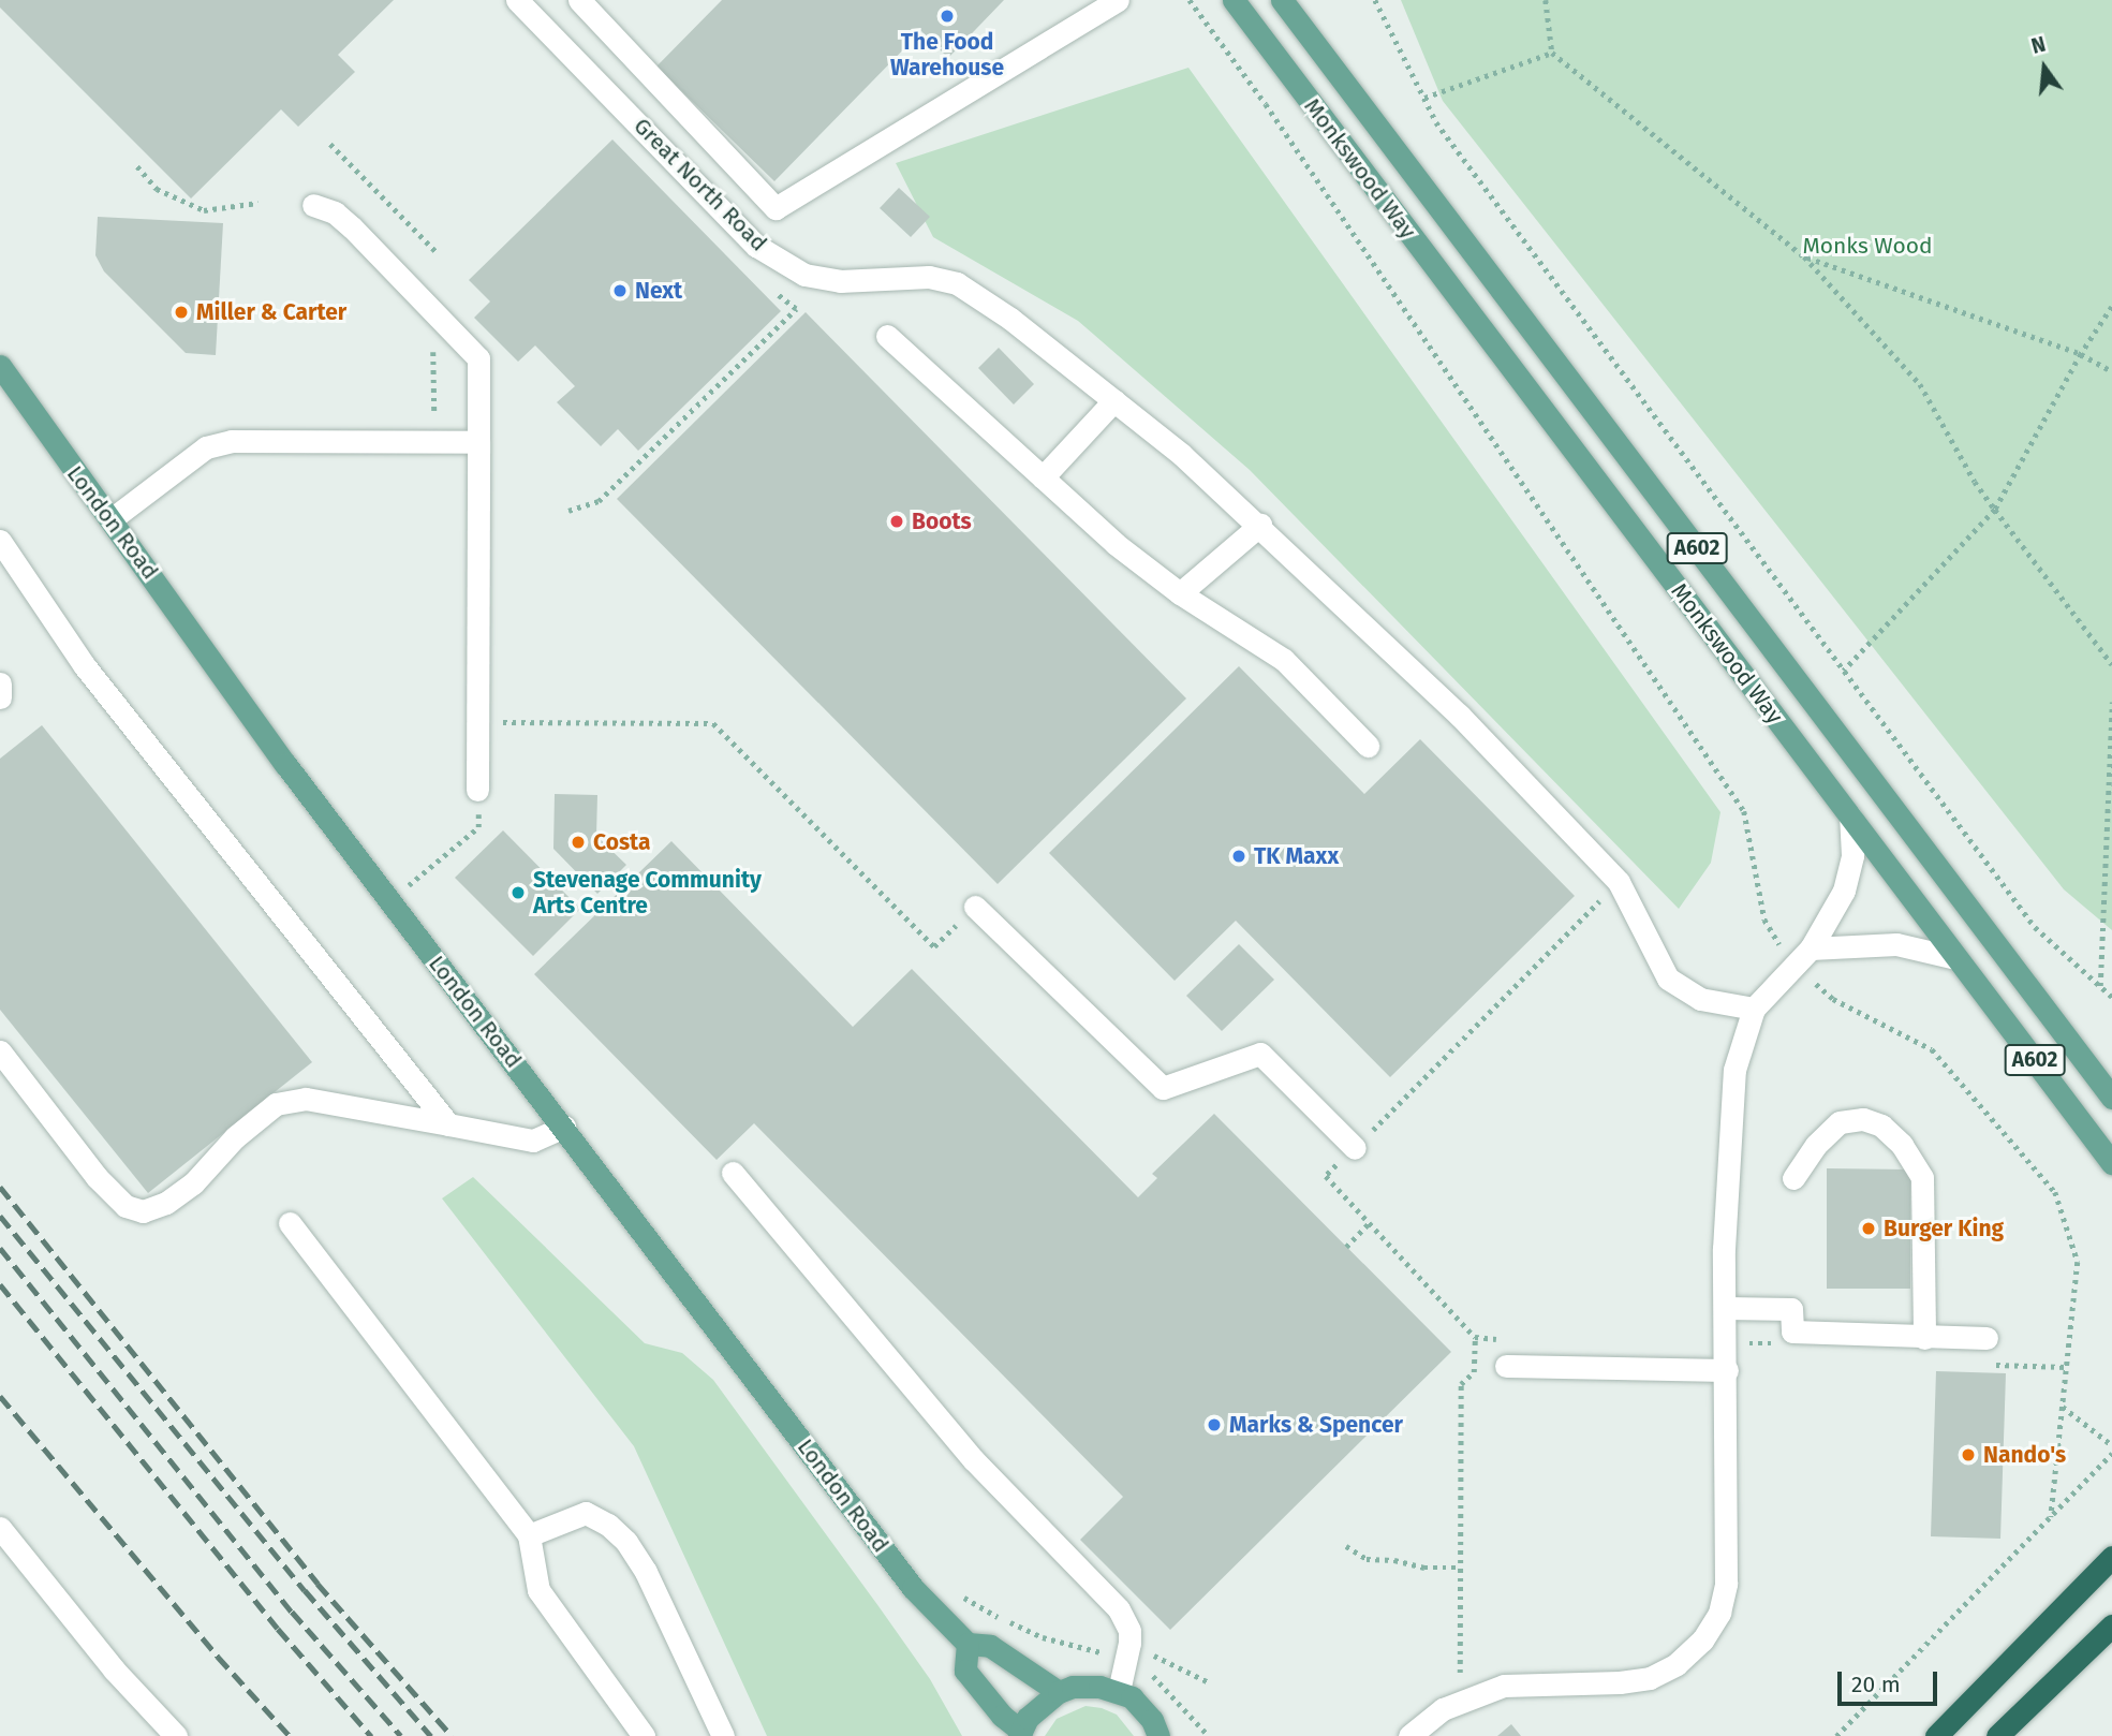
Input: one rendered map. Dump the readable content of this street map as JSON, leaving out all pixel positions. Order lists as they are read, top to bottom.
{
  "streets": {
    "main road": ["Monkswood Way", "London Road", "A602"],
    "street": ["Great North Road"]
  },
  "parks": ["Monks Wood"],
  "places": [
    "The Food Warehouse",
    "Next",
    "Miller & Carter",
    "Boots",
    "Costa",
    "TK Maxx",
    "Stevenage Community Arts Centre",
    "Burger King",
    "Marks & Spencer",
    "Nando's"
  ],
  "scale_bar": "20 m",
  "north": "top"
}
